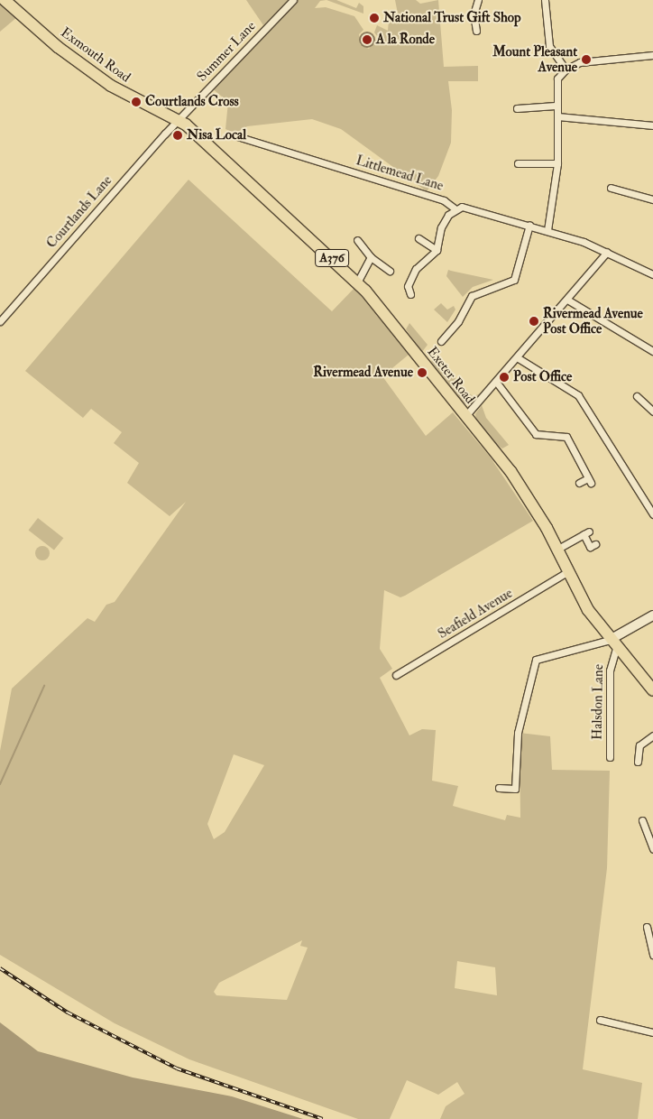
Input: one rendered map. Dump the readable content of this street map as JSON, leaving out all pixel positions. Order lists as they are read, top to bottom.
{
  "streets": {
    "highway": ["Exmouth Road", "A376", "Exeter Road"],
    "street": [
      "Summer Lane",
      "Littlemead Lane",
      "Courtlands Lane",
      "Seafield Avenue",
      "Halsdon Lane"
    ]
  },
  "crossings": [
    ["Summer Lane", "Exmouth Road"],
    ["Summer Lane", "Courtlands Lane"],
    ["Summer Lane", "Exeter Road"],
    ["Exmouth Road", "Courtlands Lane"],
    ["Exmouth Road", "Exeter Road"],
    ["Courtlands Lane", "Exeter Road"],
    ["Exeter Road", "Seafield Avenue"],
    ["Exeter Road", "Halsdon Lane"]
  ],
  "places": [
    "National Trust Gift Shop",
    "A la Ronde",
    "Mount Pleasant Avenue",
    "Courtlands Cross",
    "Nisa Local",
    "Rivermead Avenue Post Office",
    "Rivermead Avenue",
    "Post Office"
  ]
}
